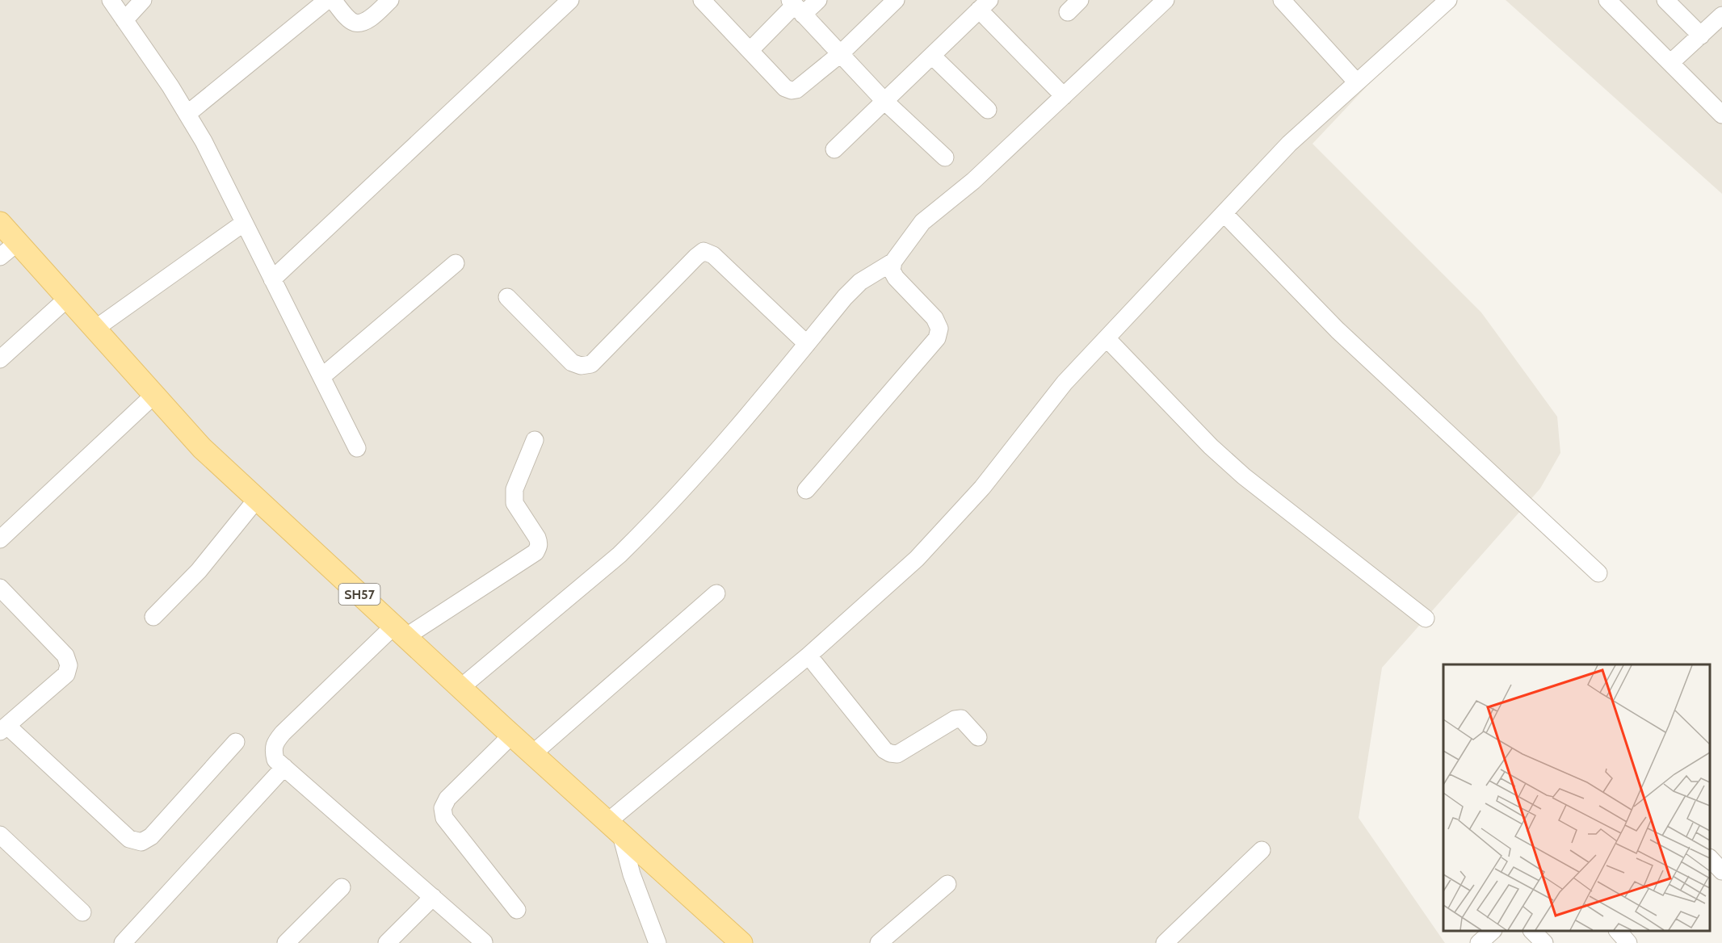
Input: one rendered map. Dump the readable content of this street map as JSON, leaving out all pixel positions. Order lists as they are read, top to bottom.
{
  "streets": {
    "main road": ["SH57"]
  }
}
